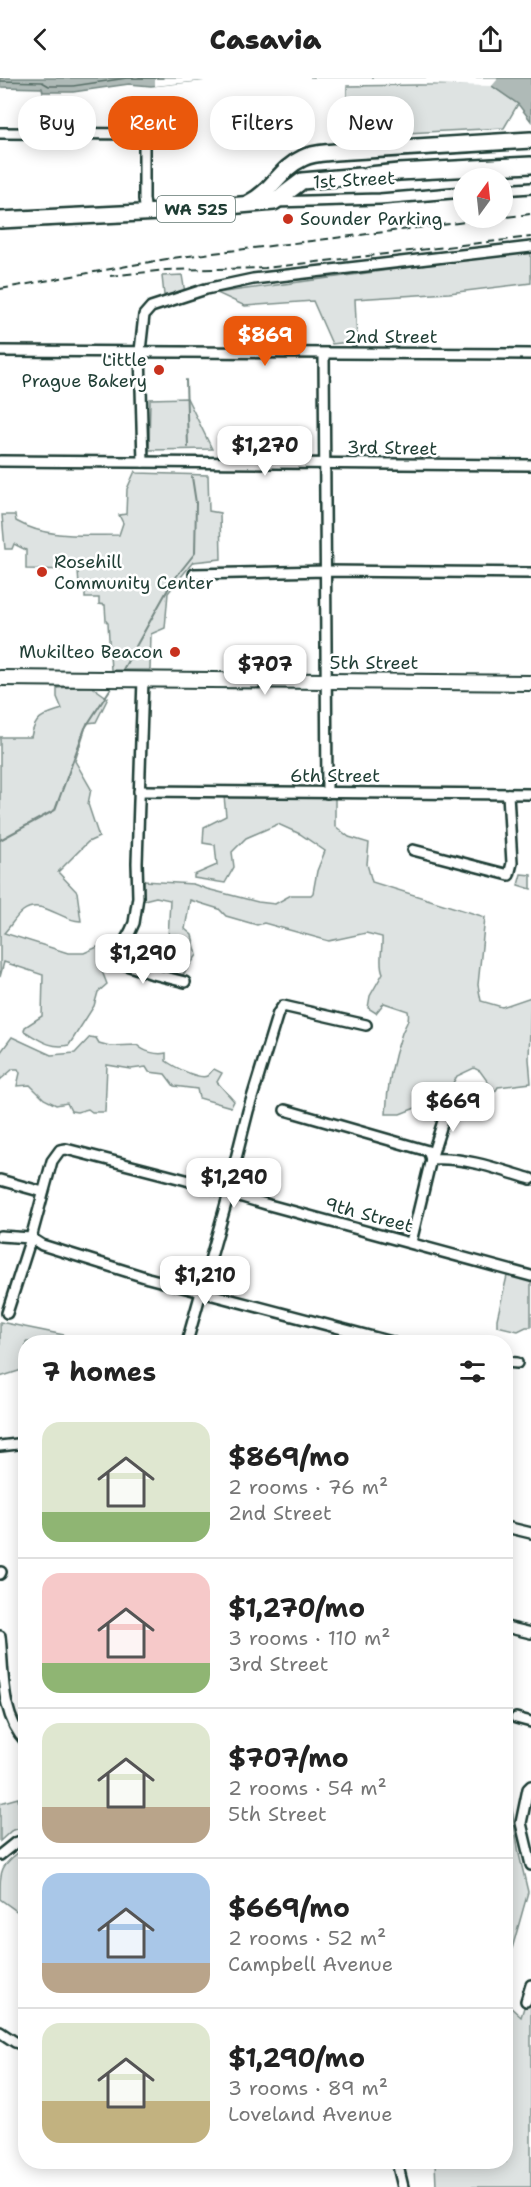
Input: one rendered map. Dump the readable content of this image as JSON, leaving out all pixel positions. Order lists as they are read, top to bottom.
{
  "streets": {
    "main road": ["1st Street", "WA 525", "5th Street"],
    "street": [
      "2nd Street",
      "3rd Street",
      "6th Street",
      "9th Street"
    ]
  },
  "crossings": [
    ["1st Street", "WA 525"]
  ],
  "places": [
    "Sounder Parking",
    "Little Prague Bakery",
    "Rosehill Community Center",
    "Mukilteo Beacon"
  ],
  "north": "top",
  "page": {
    "header": "Casavia",
    "chip": [
      "Buy",
      "Rent",
      "Filters",
      "New"
    ],
    "price": [
      "$869",
      "$1,270",
      "$707",
      "$1,290",
      "$669",
      "$1,290",
      "$1,210"
    ],
    "heading": "7 homes",
    "list": [
      {
        "name": "$869/mo",
        "note": "2 rooms · 76 m² · 2nd Street"
      },
      {
        "name": "$1,270/mo",
        "note": "3 rooms · 110 m² · 3rd Street"
      },
      {
        "name": "$707/mo",
        "note": "2 rooms · 54 m² · 5th Street"
      },
      {
        "name": "$669/mo",
        "note": "2 rooms · 52 m² · Campbell Avenue"
      },
      {
        "name": "$1,290/mo",
        "note": "3 rooms · 89 m² · Loveland Avenue"
      }
    ]
  }
}
